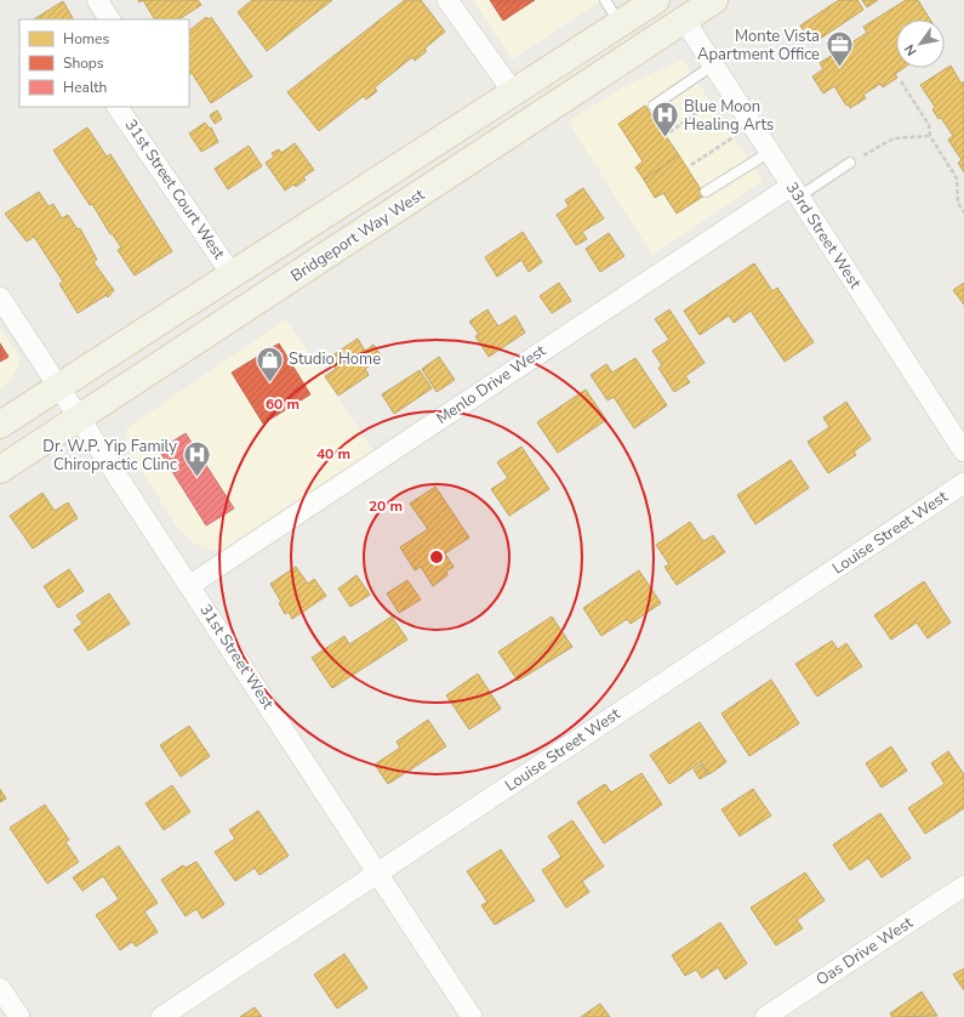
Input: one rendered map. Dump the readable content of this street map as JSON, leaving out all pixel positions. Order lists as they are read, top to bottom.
{
  "streets": {
    "main road": ["Bridgeport Way West"],
    "street": [
      "31st Street Court West",
      "33rd Street West",
      "Menlo Drive West",
      "Louise Street West",
      "31st Street West",
      "Oas Drive West"
    ]
  },
  "crossings": [
    ["Bridgeport Way West", "33rd Street West"],
    ["Bridgeport Way West", "31st Street West"],
    ["33rd Street West", "Menlo Drive West"],
    ["Menlo Drive West", "31st Street West"],
    ["Louise Street West", "31st Street West"]
  ],
  "places": {
    "office": ["Monte Vista Apartment Office"],
    "hospital": ["Blue Moon Healing Arts", "Dr. W.P. Yip Family Chiropractic Clinc"],
    "shop": ["Studio Home"]
  },
  "legend": ["Homes", "Shops", "Health"],
  "north": "bottom left",
  "rings": ["60 m", "40 m", "20 m"]
}
